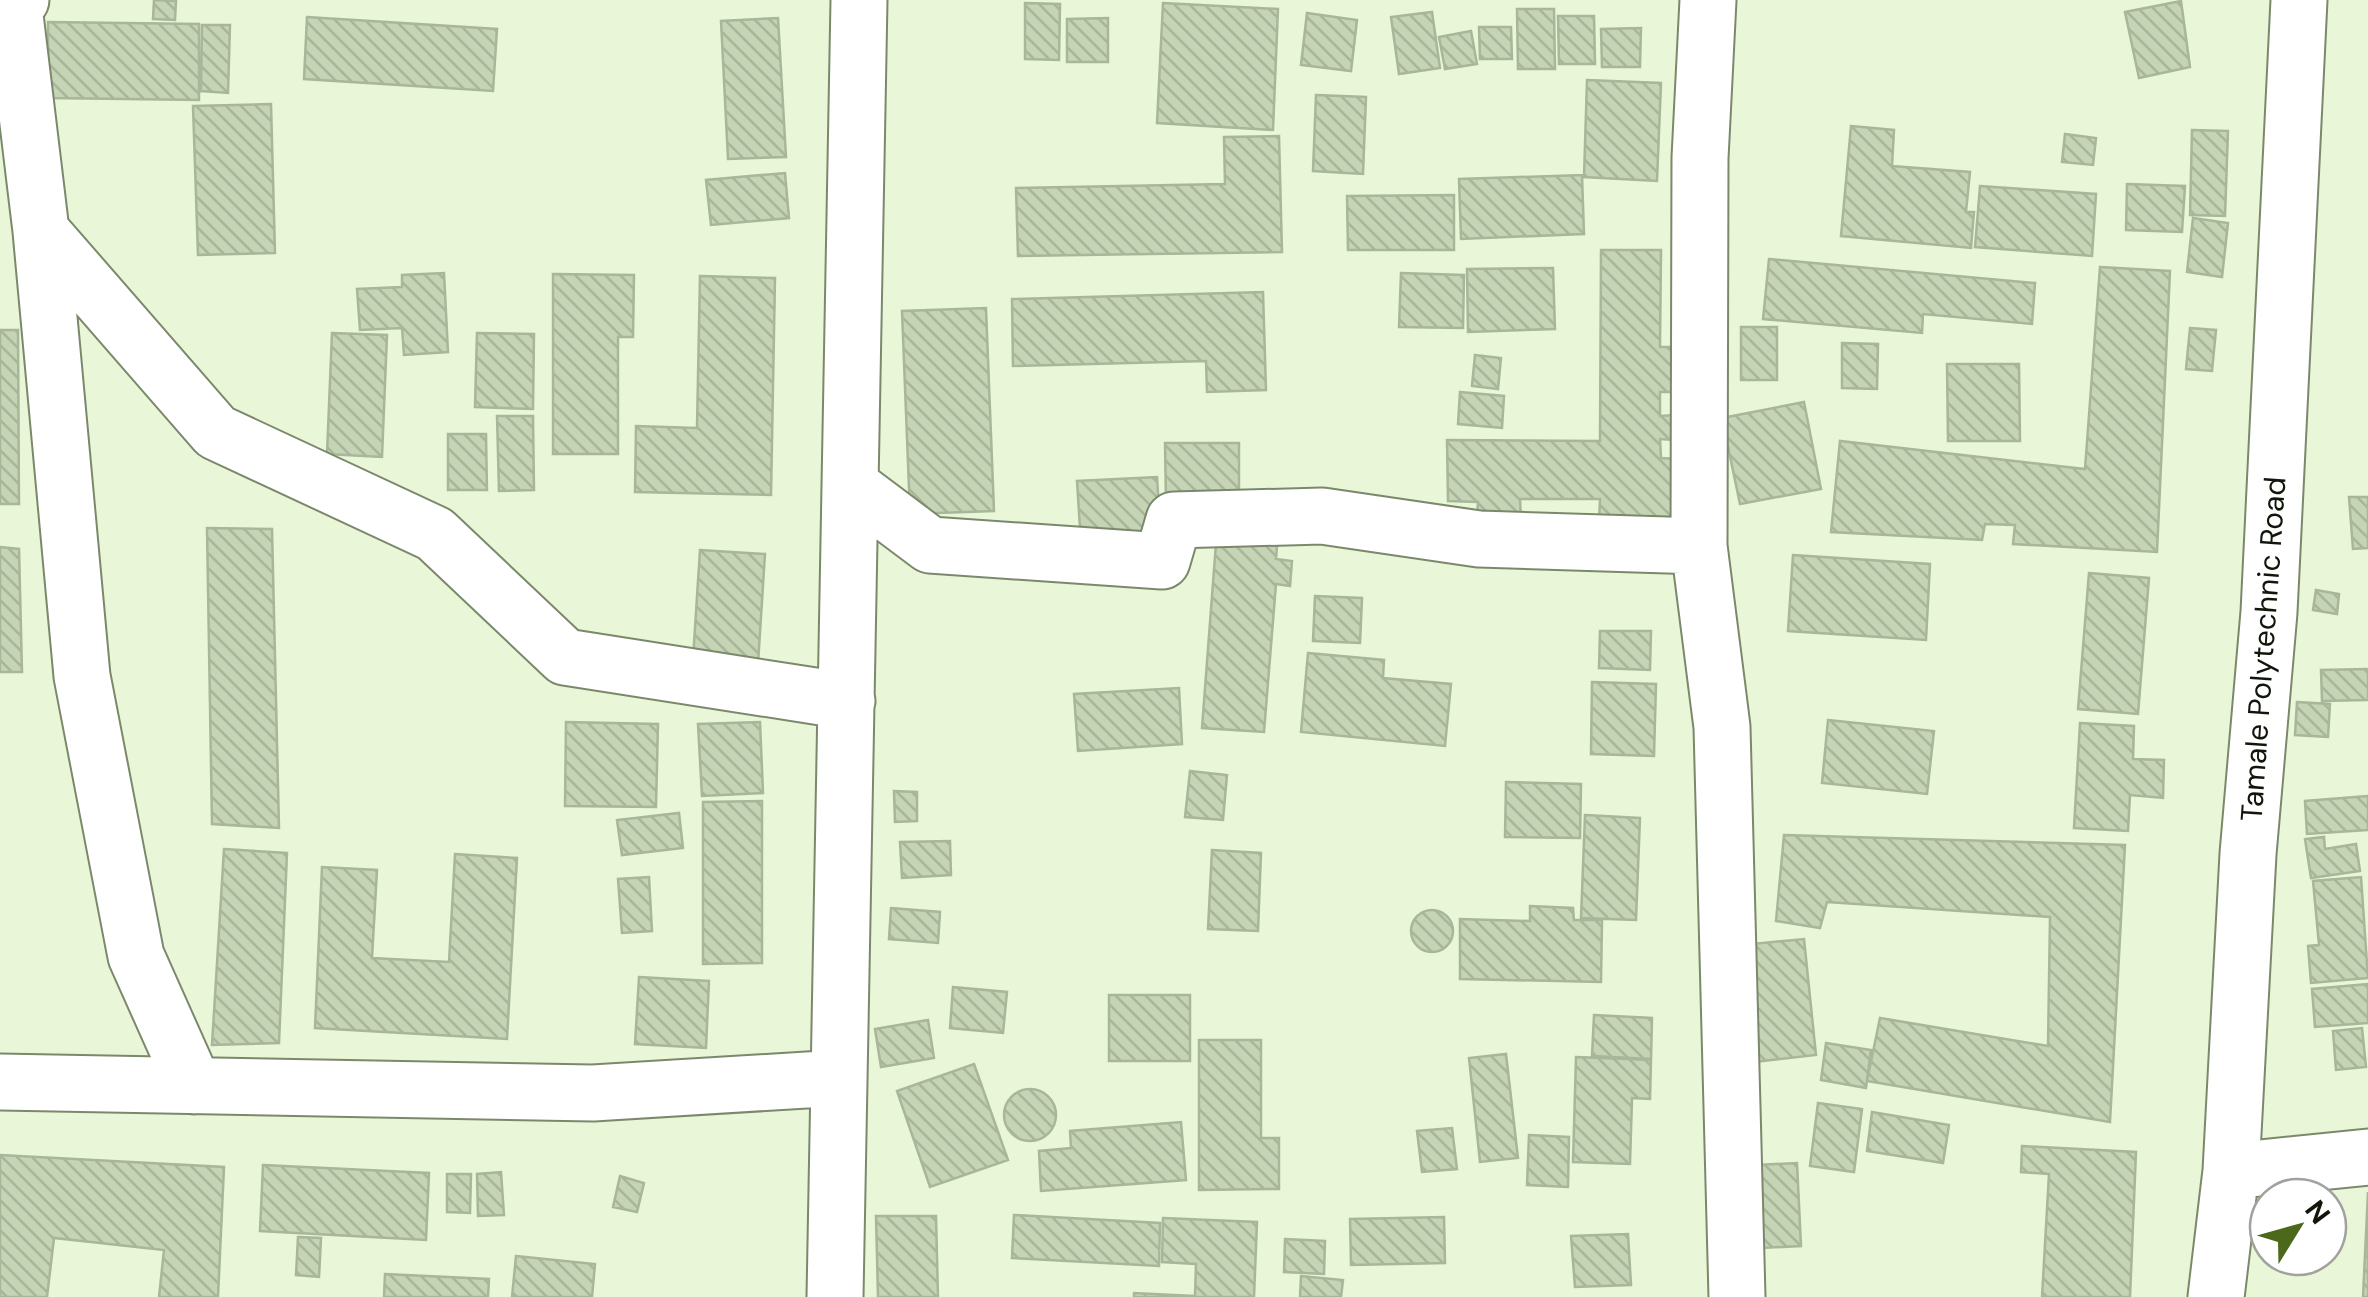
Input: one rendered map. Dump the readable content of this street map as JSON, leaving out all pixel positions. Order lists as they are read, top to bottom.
{
  "streets": {
    "street": ["Tamale Polytechnic Road"]
  },
  "north": "top right"
}
